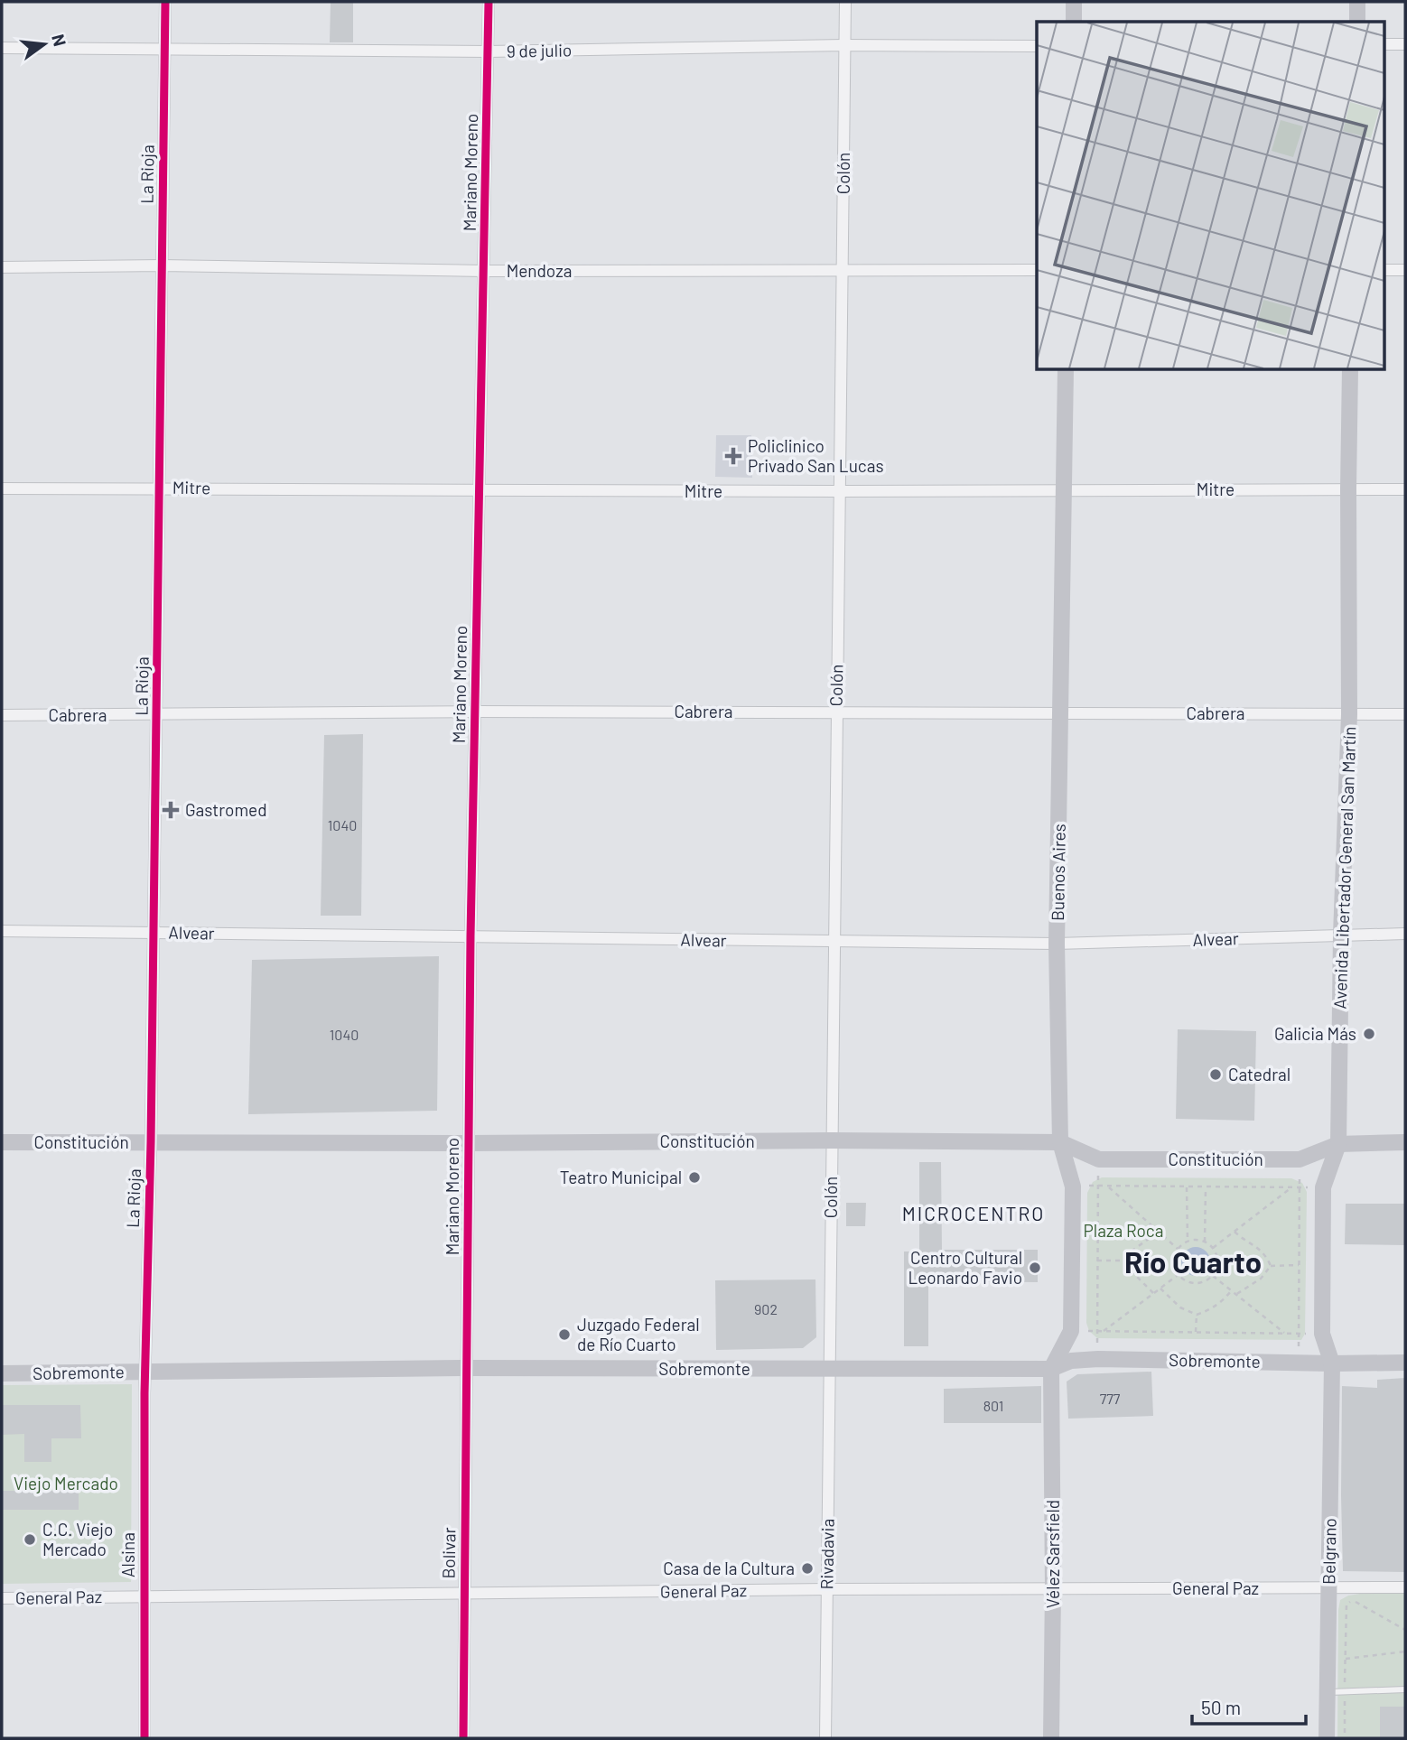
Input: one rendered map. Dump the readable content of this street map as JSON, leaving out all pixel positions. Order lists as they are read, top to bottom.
{
  "streets": {
    "main road": [
      "Avenida Libertador General San Martín",
      "Buenos Aires",
      "Constitución",
      "Sobremonte",
      "Belgrano",
      "Vélez Sarsfield"
    ],
    "street": [
      "9 de julio",
      "Mariano Moreno",
      "Colón",
      "La Rioja",
      "Mendoza",
      "Mitre",
      "Cabrera",
      "Alvear",
      "Bolivar",
      "Rivadavia",
      "Alsina",
      "General Paz"
    ]
  },
  "crossings": [
    ["9 de julio", "Mariano Moreno"],
    ["9 de julio", "Colón"],
    ["9 de julio", "La Rioja"],
    ["Mariano Moreno", "Mendoza"],
    ["Mariano Moreno", "Mitre"],
    ["Mariano Moreno", "Cabrera"],
    ["Mariano Moreno", "Alvear"],
    ["Mariano Moreno", "Constitución"],
    ["Mariano Moreno", "Sobremonte"],
    ["Mariano Moreno", "Bolivar"],
    ["Colón", "Mendoza"],
    ["Colón", "Mitre"],
    ["Colón", "Cabrera"],
    ["Colón", "Alvear"],
    ["Colón", "Constitución"],
    ["Colón", "Sobremonte"],
    ["Colón", "Rivadavia"],
    ["La Rioja", "Mendoza"],
    ["La Rioja", "Mitre"],
    ["La Rioja", "Cabrera"],
    ["La Rioja", "Alvear"],
    ["La Rioja", "Constitución"],
    ["La Rioja", "Sobremonte"],
    ["La Rioja", "Alsina"],
    ["Mitre", "Avenida Libertador General San Martín"],
    ["Mitre", "Buenos Aires"],
    ["Cabrera", "Avenida Libertador General San Martín"],
    ["Cabrera", "Buenos Aires"],
    ["Avenida Libertador General San Martín", "Alvear"],
    ["Avenida Libertador General San Martín", "Constitución"],
    ["Avenida Libertador General San Martín", "Sobremonte"],
    ["Avenida Libertador General San Martín", "Belgrano"],
    ["Buenos Aires", "Alvear"],
    ["Buenos Aires", "Constitución"],
    ["Buenos Aires", "Sobremonte"],
    ["Buenos Aires", "Vélez Sarsfield"],
    ["Sobremonte", "Belgrano"],
    ["Sobremonte", "Bolivar"],
    ["Sobremonte", "Rivadavia"],
    ["Sobremonte", "Vélez Sarsfield"],
    ["Sobremonte", "Alsina"],
    ["Belgrano", "General Paz"],
    ["Bolivar", "General Paz"],
    ["Rivadavia", "General Paz"],
    ["Vélez Sarsfield", "General Paz"],
    ["Alsina", "General Paz"]
  ],
  "districts": ["MICROCENTRO", "Río Cuarto"],
  "parks": ["Plaza Roca", "Viejo Mercado"],
  "places": {
    "health": ["Policlinico Privado San Lucas", "Gastromed"],
    "other": [
      "Galicia Más",
      "Catedral",
      "Teatro Municipal",
      "Centro Cultural Leonardo Favio",
      "Juzgado Federal de Río Cuarto",
      "C.C. Viejo Mercado",
      "Casa de la Cultura"
    ]
  },
  "house_numbers": [
    "1040",
    "1040",
    "902",
    "777",
    "801"
  ],
  "scale_bar": "50 m",
  "north": "right"
}
